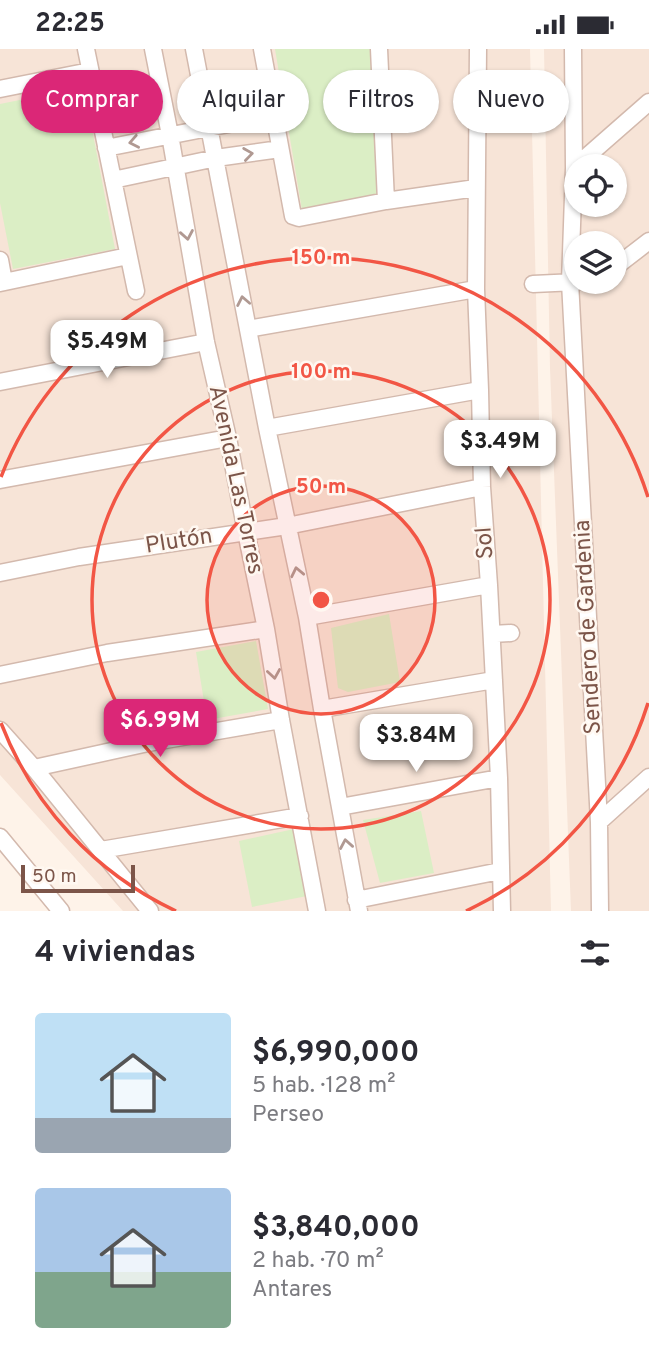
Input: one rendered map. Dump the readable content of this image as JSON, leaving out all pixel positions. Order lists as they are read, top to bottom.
{
  "streets": {
    "street": [
      "Avenida Las Torres",
      "Plutón",
      "Sol",
      "Sendero de Gardenia"
    ]
  },
  "crossings": [
    ["Avenida Las Torres", "Plutón"],
    ["Plutón", "Sol"]
  ],
  "scale_bar": "50 m",
  "page": {
    "status": "22:25",
    "chip": [
      "Comprar",
      "Alquilar",
      "Filtros",
      "Nuevo"
    ],
    "price": [
      "$5.49M",
      "$3.49M",
      "$6.99M",
      "$3.84M"
    ],
    "scale": "50 m",
    "heading": "4 viviendas",
    "list": [
      {
        "name": "$6,990,000",
        "note": "5 hab. · 128 m² · Perseo"
      },
      {
        "name": "$3,840,000",
        "note": "2 hab. · 70 m² · Antares"
      }
    ]
  },
  "rings": ["150 m", "100 m", "50 m"]
}
